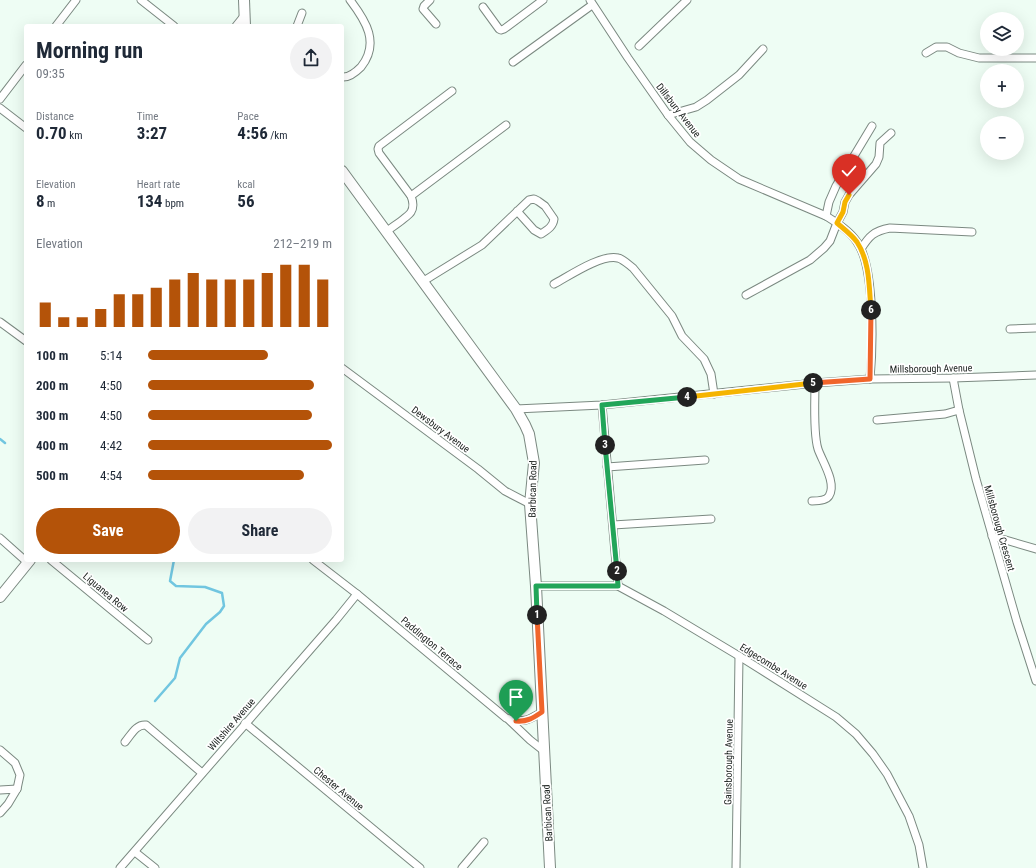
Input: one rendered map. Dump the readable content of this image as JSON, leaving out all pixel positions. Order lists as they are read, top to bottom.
{
  "streets": {
    "main road": ["Barbican Road"],
    "street": [
      "Dillsbury Avenue",
      "Millsborough Avenue",
      "Dewsbury Avenue",
      "Millsborough Crescent",
      "Liguanea Row",
      "Paddington Terrace",
      "Edgecombe Avenue",
      "Wiltshire Avenue",
      "Gainsborough Avenue",
      "Chester Avenue"
    ]
  },
  "crossings": [
    ["Dillsbury Avenue", "Millsborough Avenue"],
    ["Millsborough Avenue", "Barbican Road"],
    ["Millsborough Avenue", "Millsborough Crescent"],
    ["Dewsbury Avenue", "Barbican Road"],
    ["Barbican Road", "Paddington Terrace"],
    ["Barbican Road", "Edgecombe Avenue"],
    ["Paddington Terrace", "Wiltshire Avenue"],
    ["Edgecombe Avenue", "Gainsborough Avenue"],
    ["Wiltshire Avenue", "Chester Avenue"]
  ],
  "page": {
    "map_buttons": ["+", "−"],
    "heading": ["Morning run", "09:35"],
    "stats": [
      ["Distance", "0.70 km"],
      ["Time", "3:27"],
      ["Pace", "4:56 /km"],
      ["Elevation", "8 m"],
      ["Heart rate", "134 bpm"],
      ["kcal", "56"]
    ],
    "chart": ["Elevation", "212–219 m"],
    "pins": [
      "6",
      "5",
      "4",
      "3",
      "2",
      "1"
    ],
    "list": [
      {
        "name": "100 m",
        "note": "5:14"
      },
      {
        "name": "200 m",
        "note": "4:50"
      },
      {
        "name": "300 m",
        "note": "4:50"
      },
      {
        "name": "400 m",
        "note": "4:42"
      },
      {
        "name": "500 m",
        "note": "4:54"
      }
    ],
    "buttons": ["Save", "Share"]
  }
}
